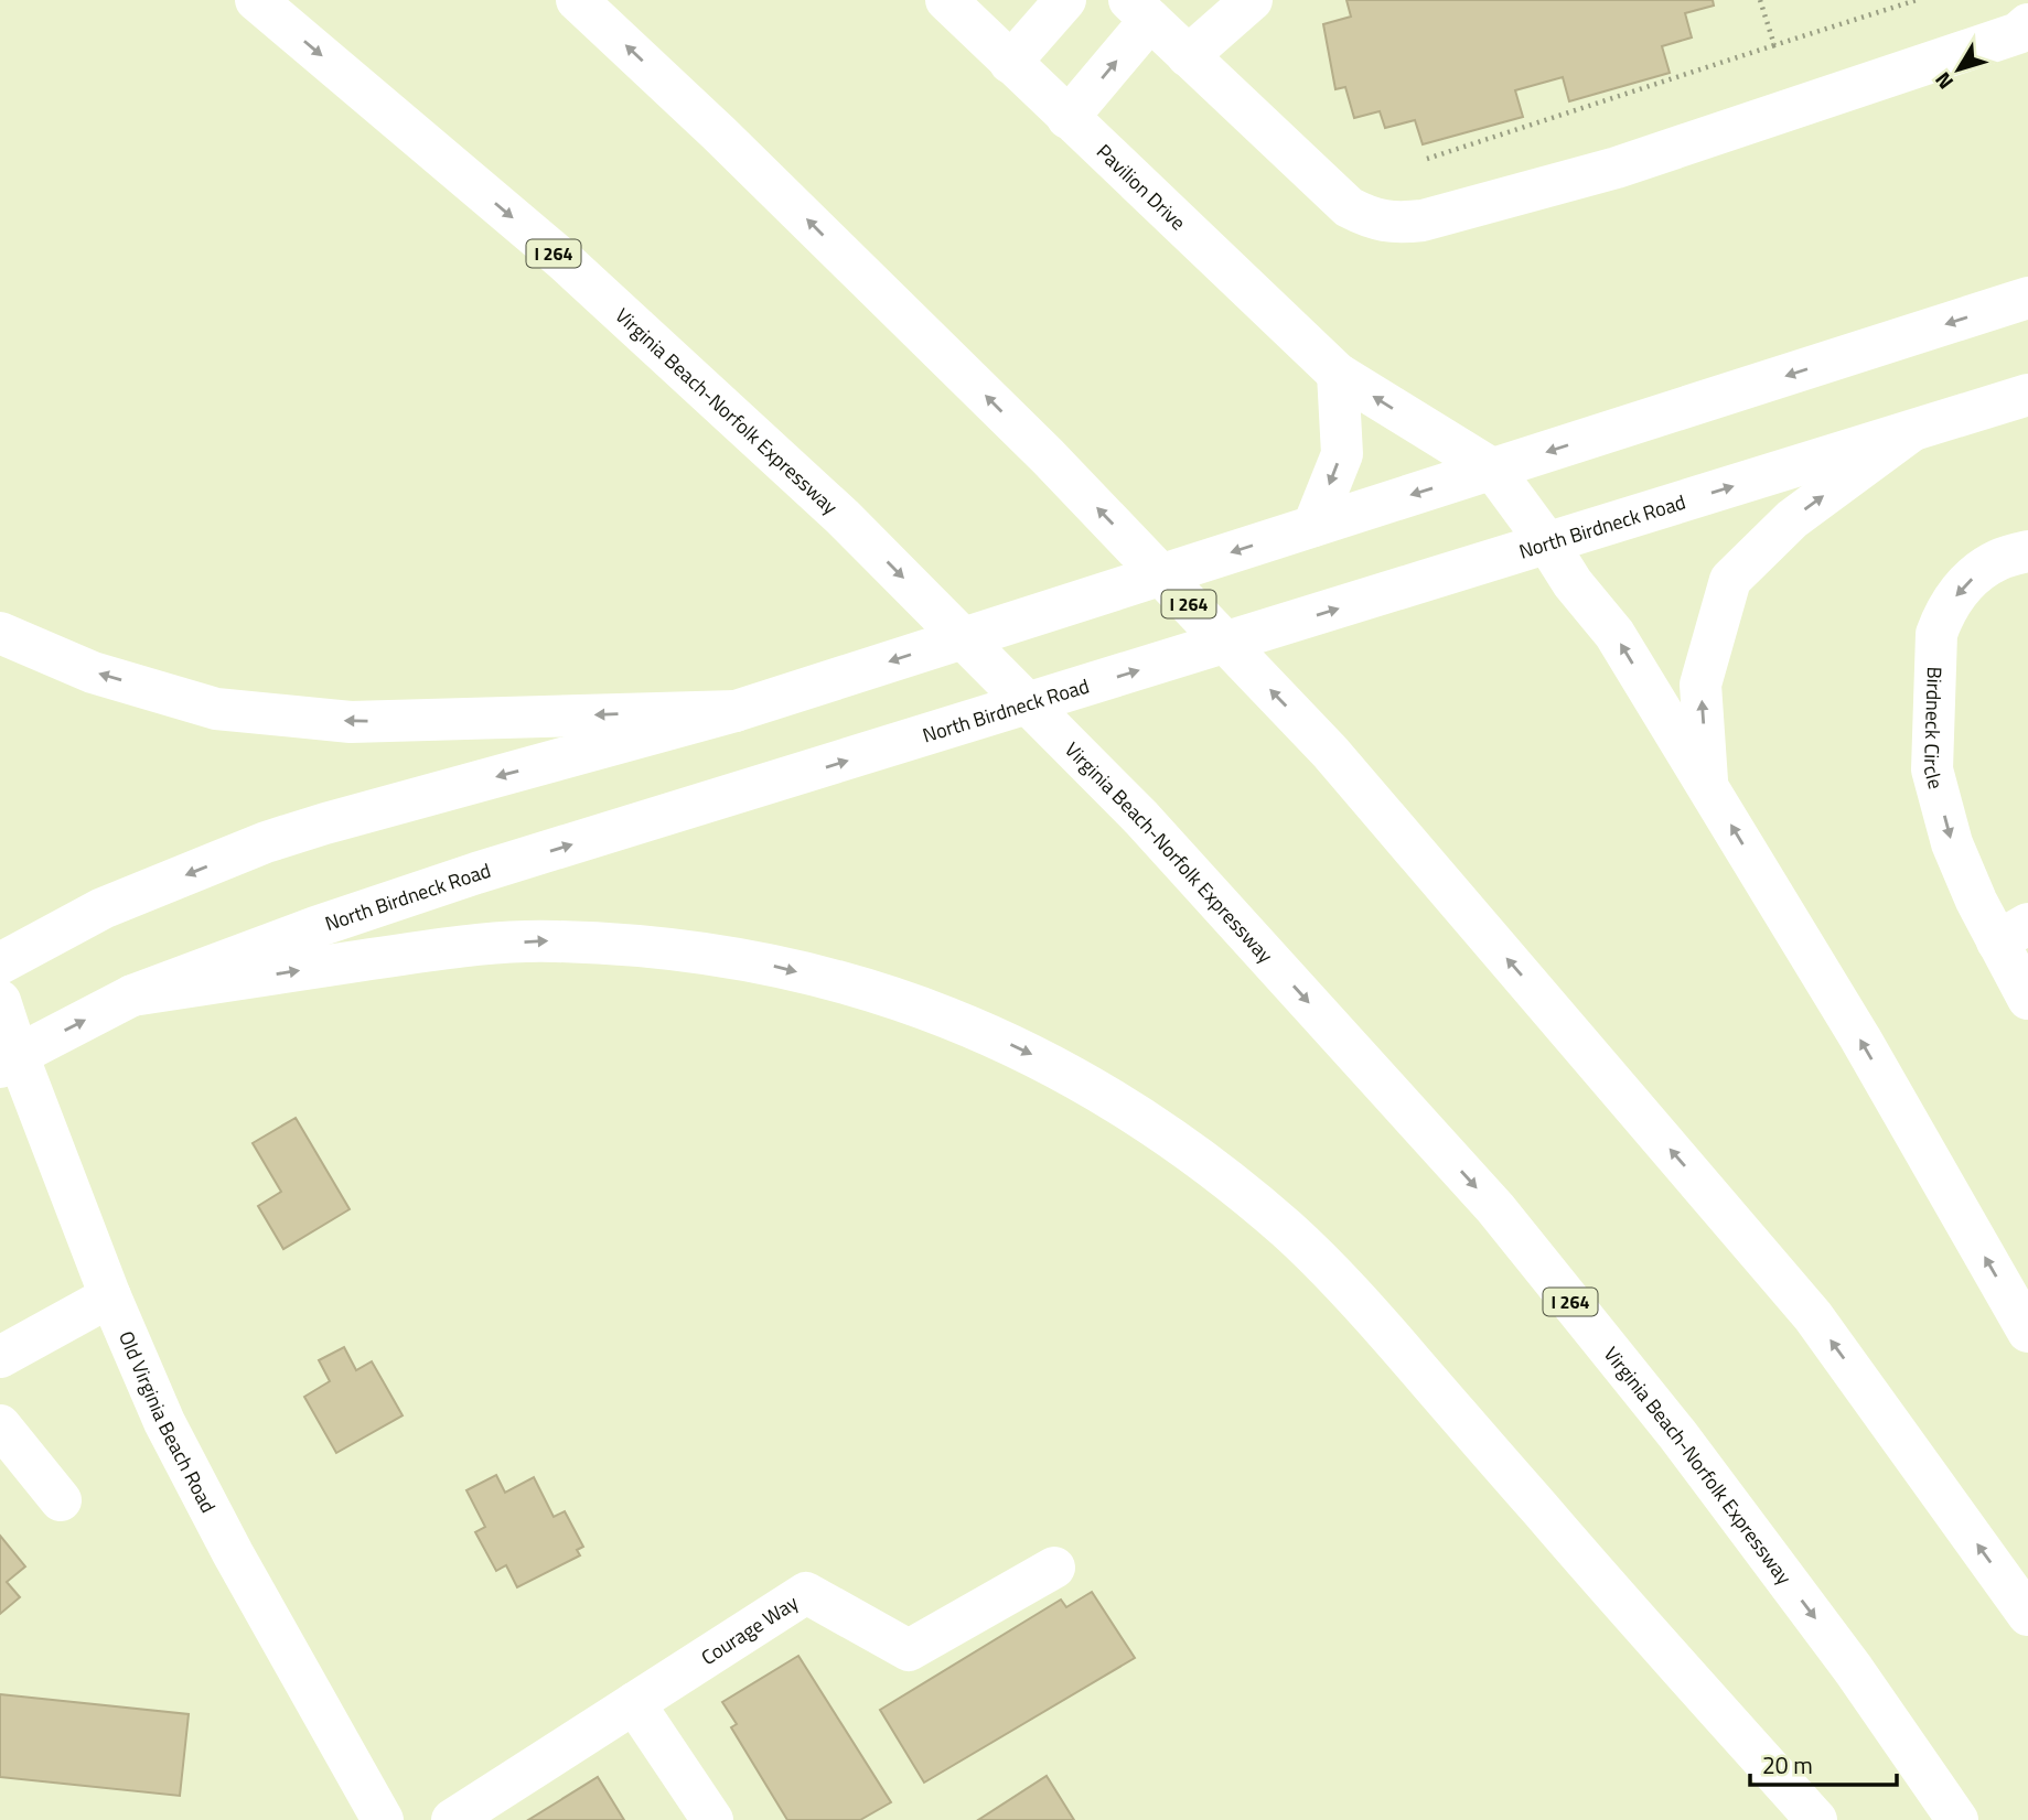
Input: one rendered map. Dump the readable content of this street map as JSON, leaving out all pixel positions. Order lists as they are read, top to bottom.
{
  "streets": {
    "main road": [
      "Pavilion Drive",
      "I 264",
      "Virginia Beach-Norfolk Expressway",
      "North Birdneck Road",
      "Birdneck Circle",
      "Old Virginia Beach Road",
      "Courage Way"
    ]
  },
  "crossings": [
    ["Pavilion Drive", "North Birdneck Road"],
    ["North Birdneck Road", "Old Virginia Beach Road"]
  ],
  "one_way": ["Birdneck Circle"],
  "scale_bar": "20 m",
  "north": "bottom left"
}
